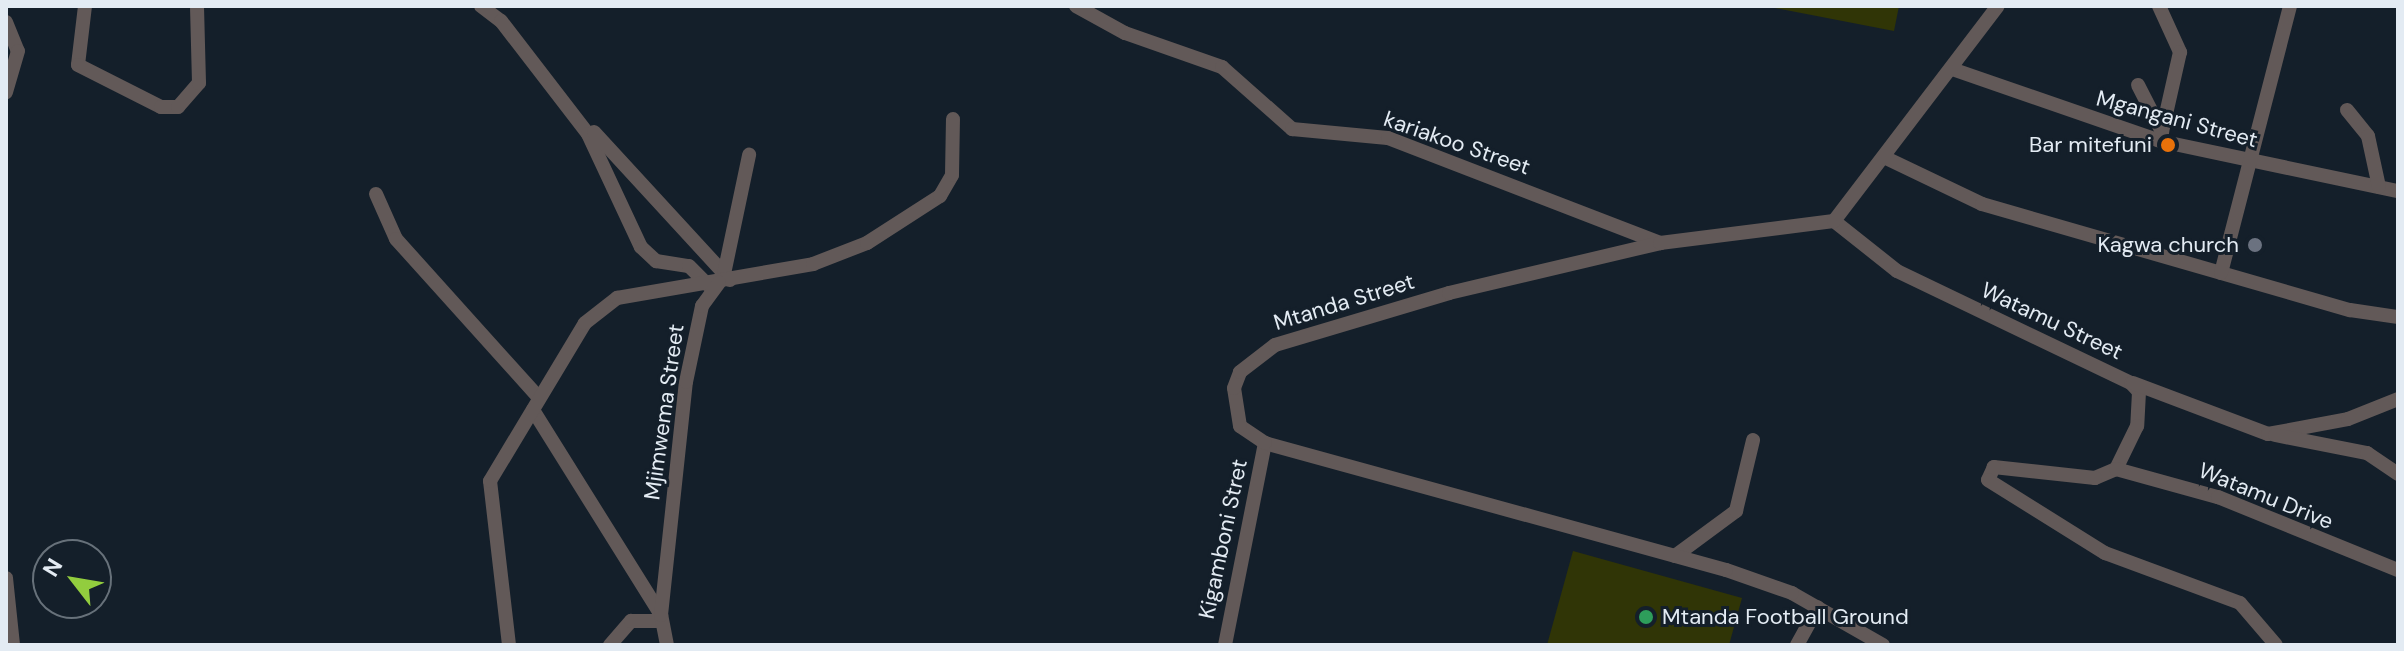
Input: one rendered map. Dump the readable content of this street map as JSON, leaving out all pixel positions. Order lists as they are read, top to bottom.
{
  "streets": {
    "street": [
      "Mgangani Street",
      "kariakoo Street",
      "Mtanda Street",
      "Watamu Street",
      "Mjimwema Street",
      "Watamu Drive",
      "Kigamboni Stret"
    ]
  },
  "crossings": [
    ["kariakoo Street", "Mtanda Street"],
    ["Mtanda Street", "Watamu Street"],
    ["Mtanda Street", "Kigamboni Stret"],
    ["Watamu Street", "Watamu Drive"]
  ],
  "places": ["Bar mitefuni", "Kagwa church", "Mtanda Football Ground"],
  "north": "top left"
}
